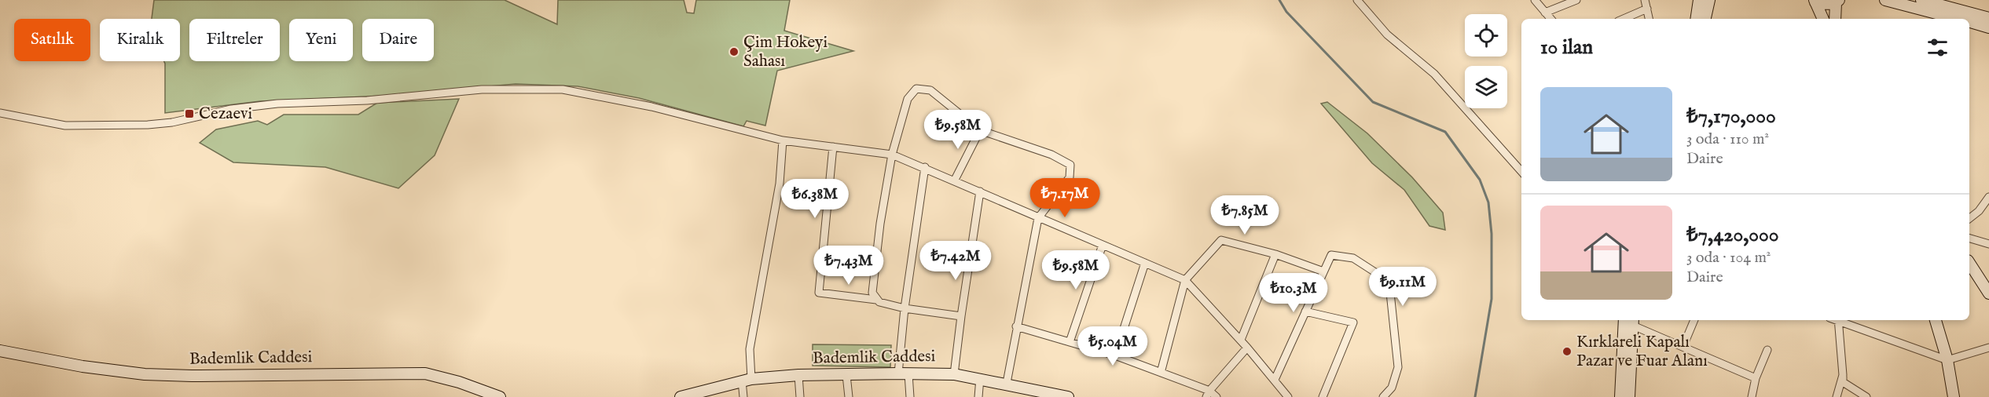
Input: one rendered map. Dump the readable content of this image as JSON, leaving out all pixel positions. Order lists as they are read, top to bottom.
{
  "streets": {
    "street": ["Bademlik Caddesi"]
  },
  "places": {
    "other": ["Çim Hokeyi Sahası", "Kırklareli Kapalı Pazar ve Fuar Alanı"],
    "transit": ["Cezaevi"]
  },
  "page": {
    "chip": [
      "Satılık",
      "Kiralık",
      "Filtreler",
      "Yeni",
      "Daire"
    ],
    "heading": "10 ilan",
    "list": [
      {
        "name": "₺7,170,000",
        "note": "3 oda · 110 m² · Daire"
      },
      {
        "name": "₺7,420,000",
        "note": "3 oda · 104 m² · Daire"
      }
    ],
    "price": [
      "₺9.58M",
      "₺7.17M",
      "₺6.38M",
      "₺7.85M",
      "₺7.42M",
      "₺7.43M",
      "₺9.58M",
      "₺9.11M",
      "₺10.3M",
      "₺5.04M"
    ]
  }
}
